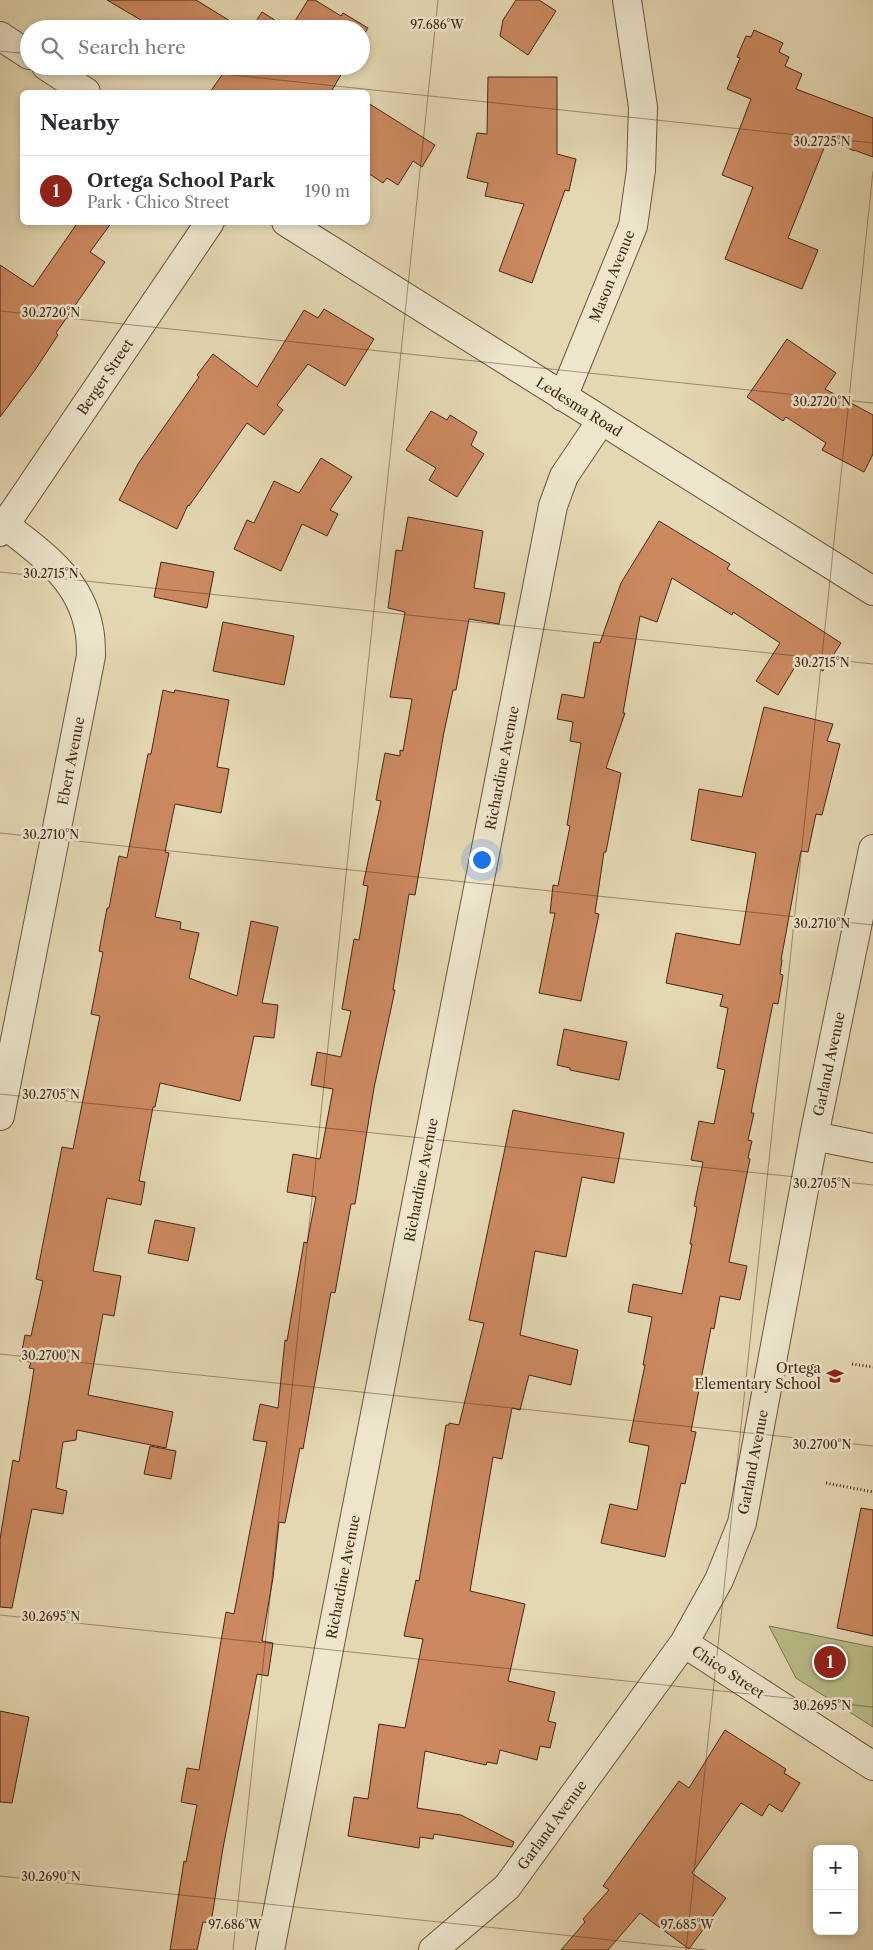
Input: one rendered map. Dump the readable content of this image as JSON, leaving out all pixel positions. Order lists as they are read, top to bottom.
{
  "streets": {
    "street": [
      "Mason Avenue",
      "Berger Street",
      "Ledesma Road",
      "Ebert Avenue",
      "Richardine Avenue",
      "Garland Avenue",
      "Chico Street"
    ]
  },
  "crossings": [
    ["Mason Avenue", "Ledesma Road"],
    ["Berger Street", "Ebert Avenue"],
    ["Ledesma Road", "Richardine Avenue"],
    ["Garland Avenue", "Chico Street"]
  ],
  "places": {
    "school or university": ["Ortega Elementary School"]
  },
  "page": {
    "search": "Search here",
    "heading": "Nearby",
    "list": [
      {
        "mark": "1",
        "name": "Ortega School Park",
        "note": "Park · Chico Street",
        "value": "190 m"
      }
    ],
    "pins": "1",
    "map_buttons": ["+", "−"]
  },
  "coordinates": [
    "97.686°W",
    "30.2725°N",
    "30.2720°N",
    "30.2715°N",
    "30.2710°N",
    "30.2705°N",
    "30.2700°N",
    "30.2695°N",
    "30.2690°N",
    "97.685°W"
  ]
}
